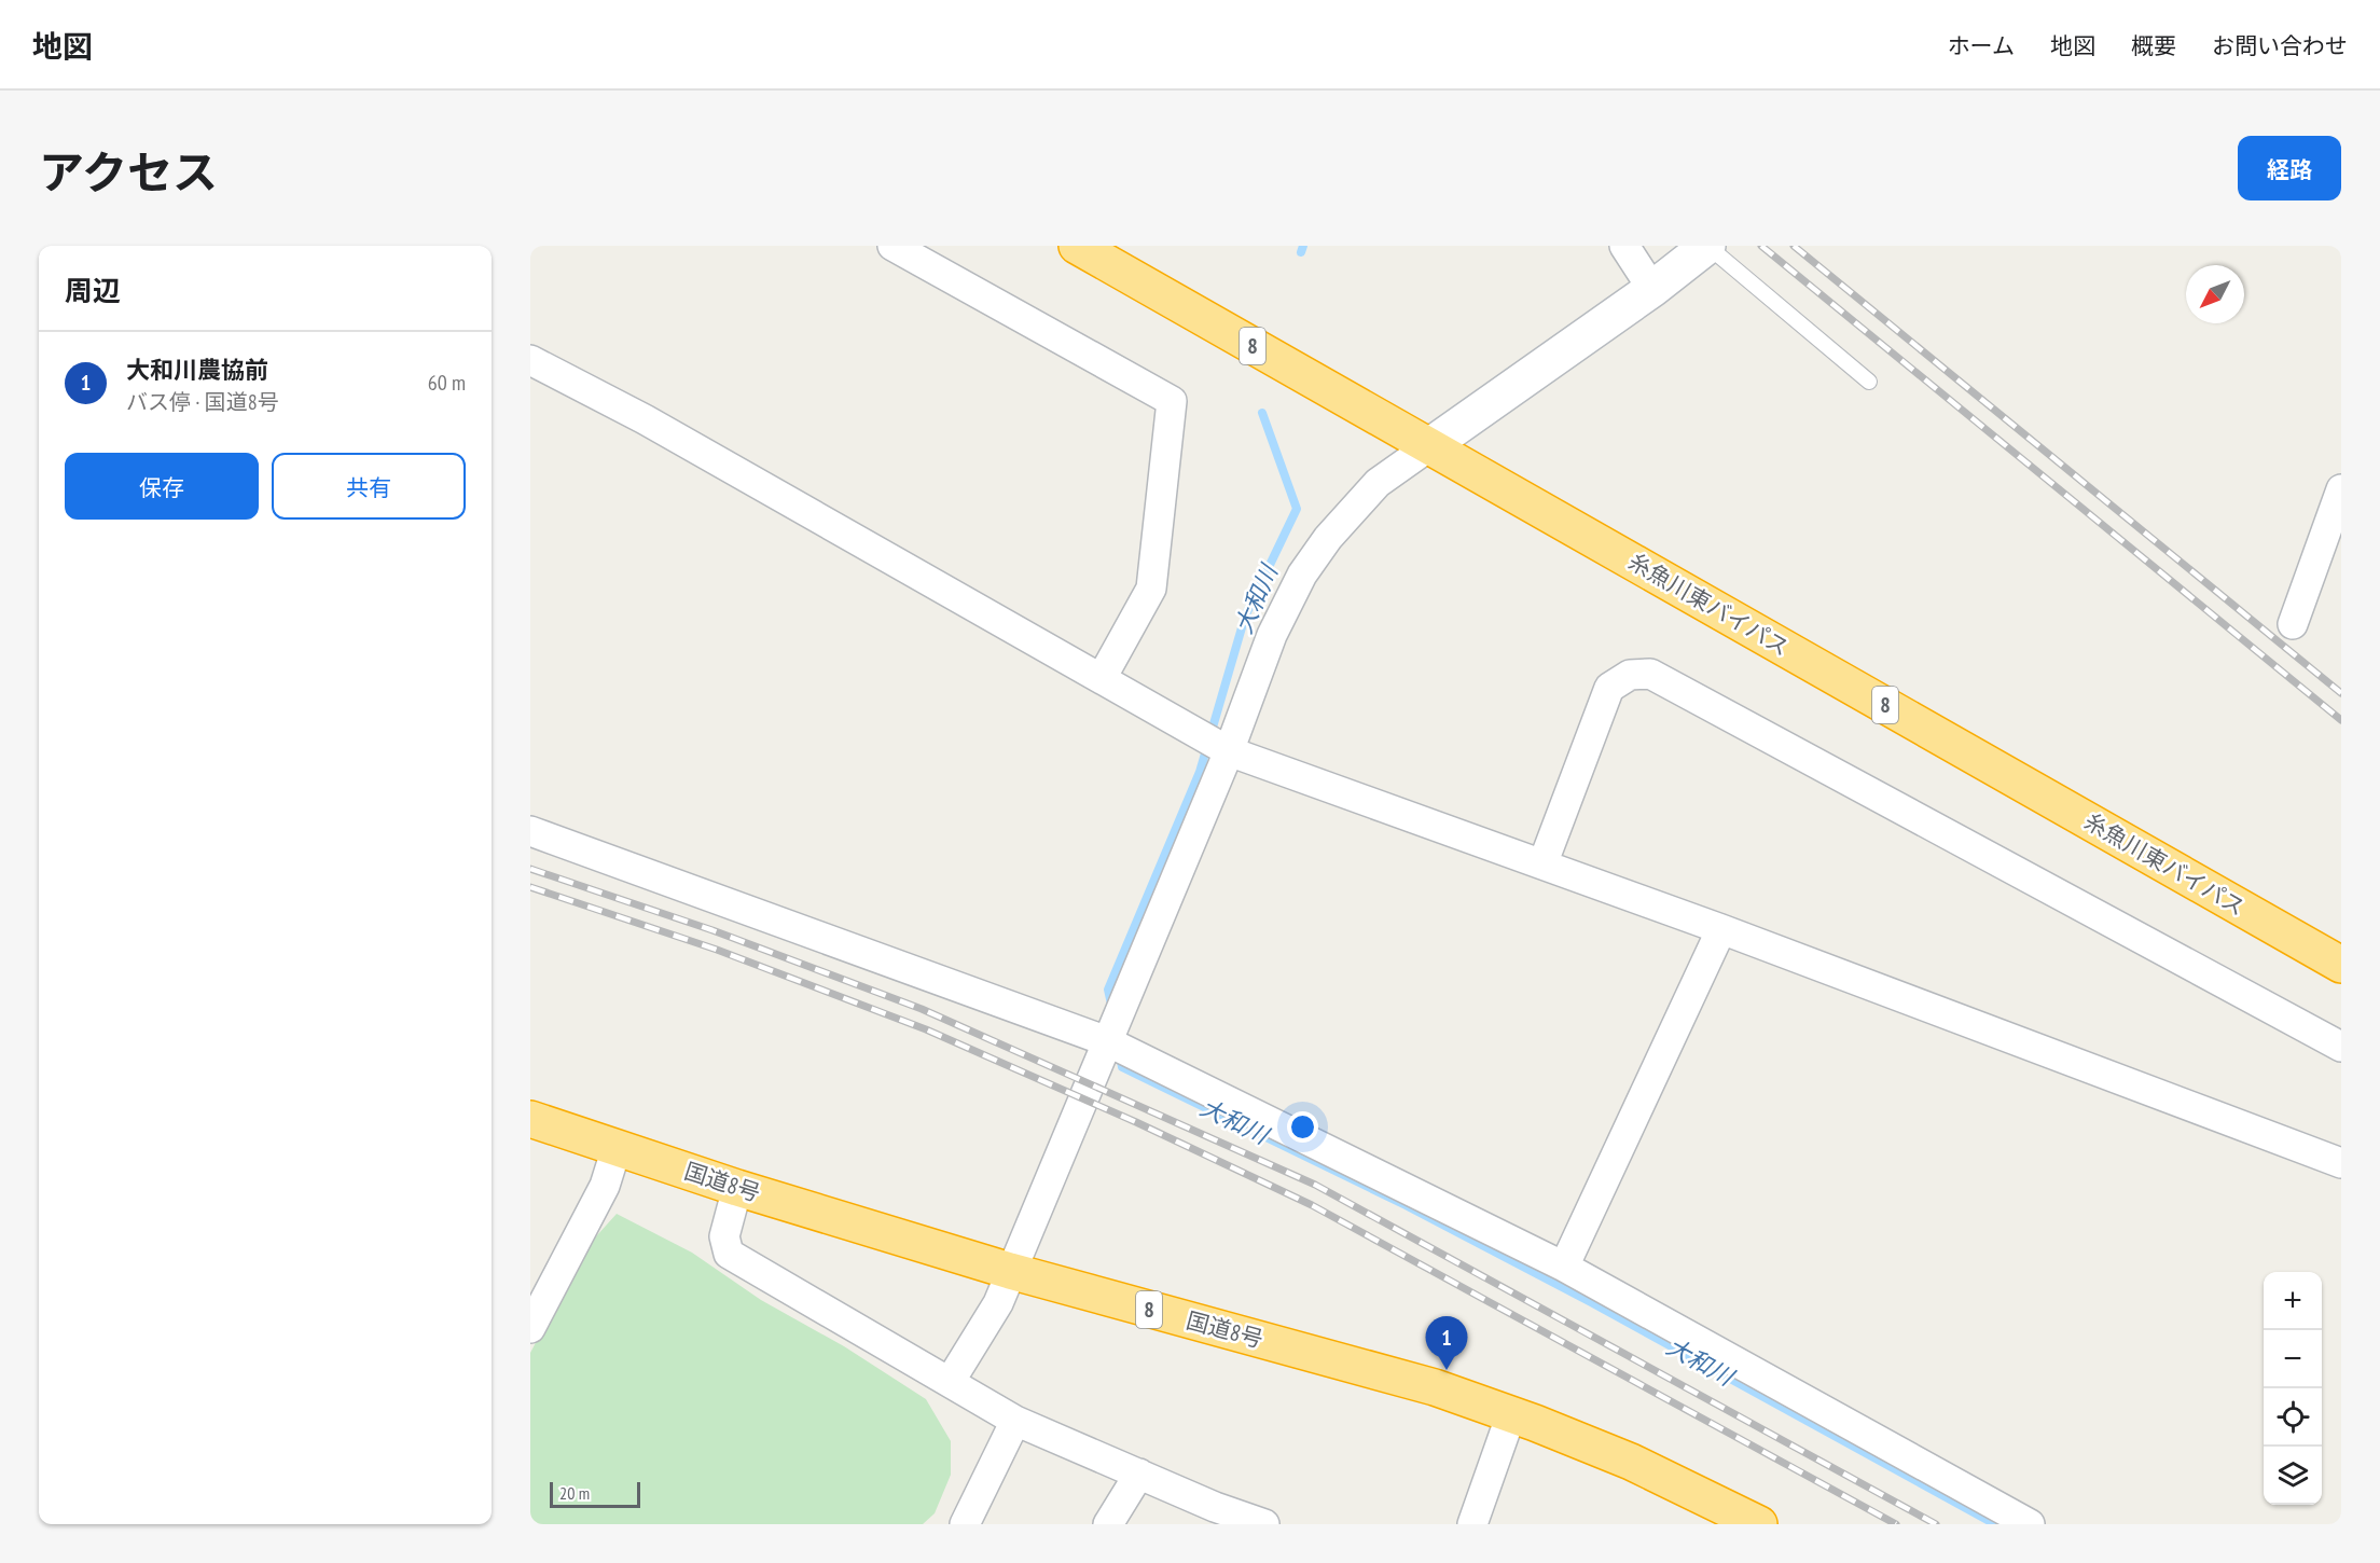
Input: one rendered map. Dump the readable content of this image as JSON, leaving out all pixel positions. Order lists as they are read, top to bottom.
{
  "streets": {
    "highway": ["8", "糸魚川東バイパス", "国道8号"]
  },
  "water": ["大和川"],
  "scale_bar": "20 m",
  "north": "bottom left",
  "page": {
    "header": "地図",
    "nav": [
      "ホーム",
      "地図",
      "概要",
      "お問い合わせ"
    ],
    "title": "アクセス",
    "buttons": [
      "経路",
      ["保存", "共有"]
    ],
    "heading": "周辺",
    "list": [
      {
        "mark": "1",
        "name": "大和川農協前",
        "note": "バス停 · 国道8号",
        "value": "60 m"
      }
    ],
    "map_buttons": ["+", "−"],
    "pins": "1",
    "scale": "20 m"
  }
}
